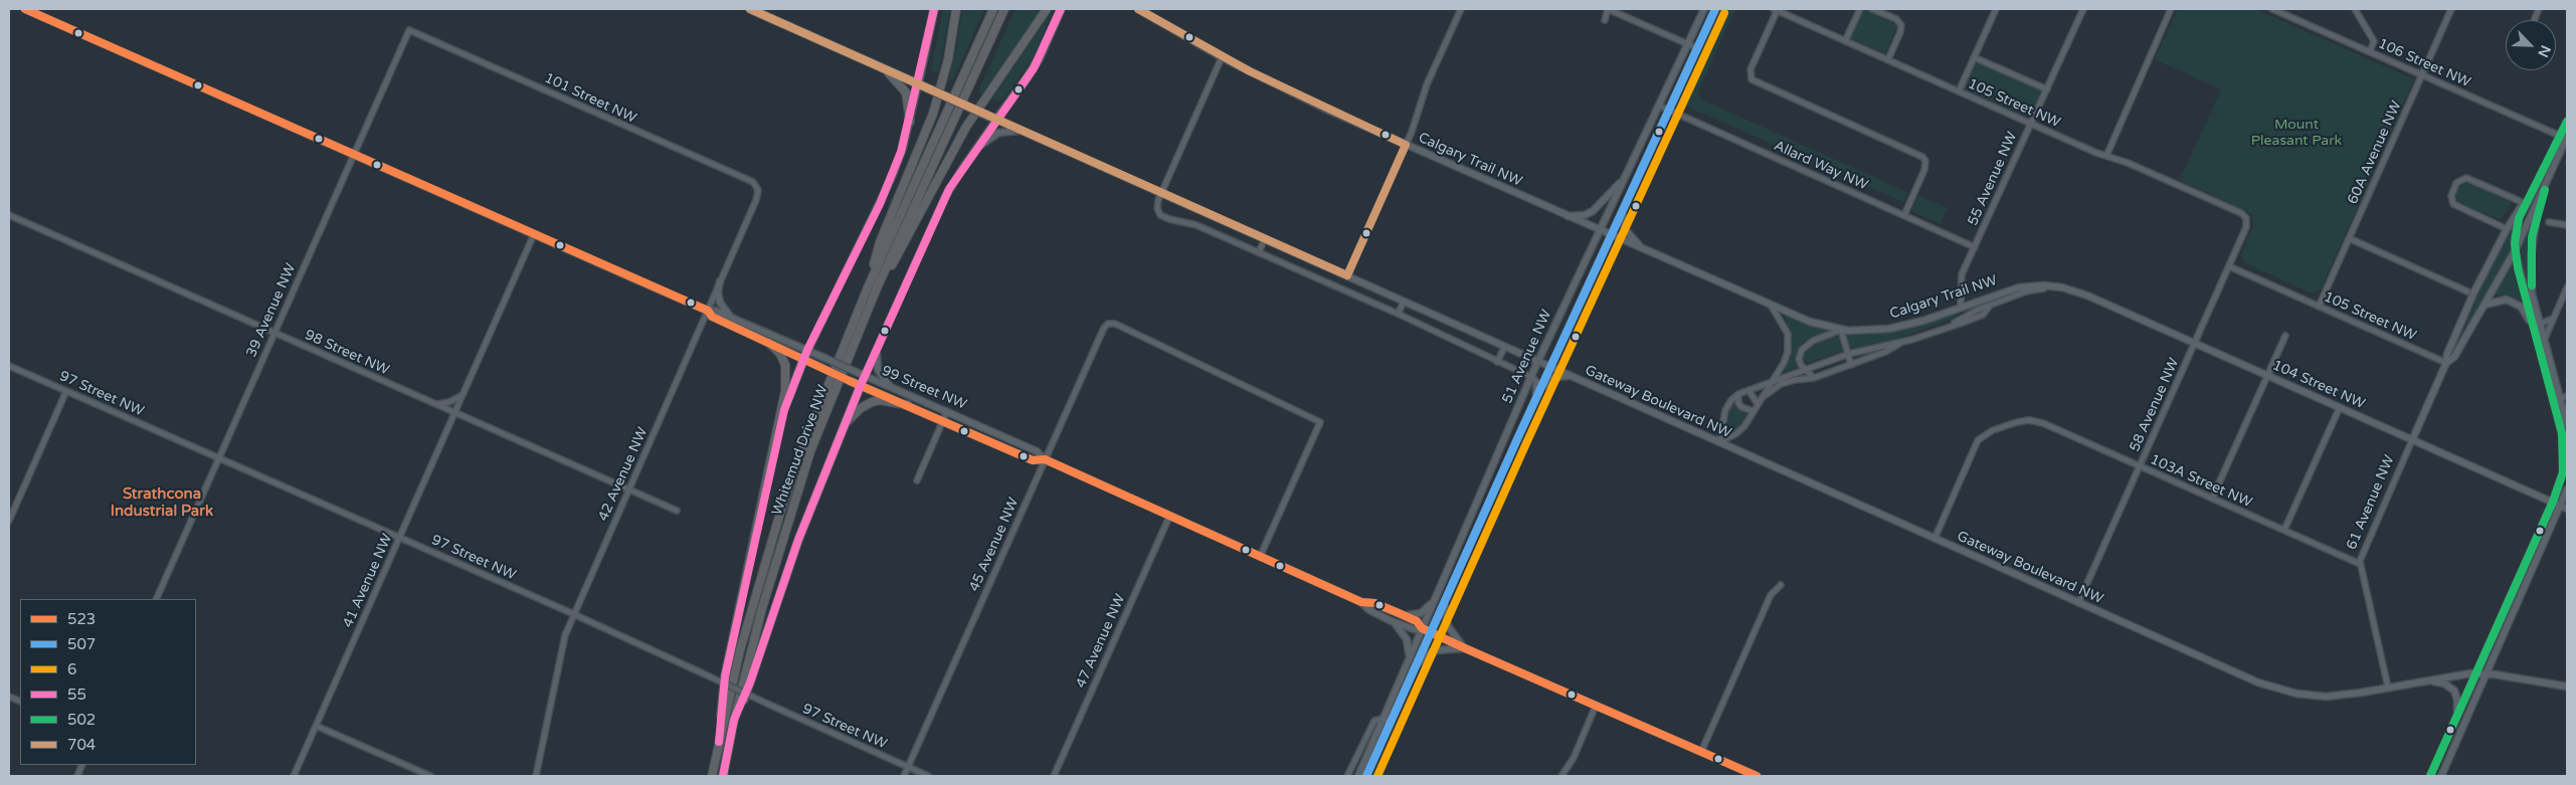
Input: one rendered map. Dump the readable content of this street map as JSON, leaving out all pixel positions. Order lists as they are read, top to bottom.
{
  "streets": {
    "highway": ["Gateway Boulevard NW", "Whitemud Drive NW"],
    "main road": [
      "Calgary Trail NW",
      "51 Avenue NW",
      "104 Street NW",
      "99 Street NW",
      "61 Avenue NW"
    ],
    "street": [
      "106 Street NW",
      "101 Street NW",
      "105 Street NW",
      "60A Avenue NW",
      "Allard Way NW",
      "55 Avenue NW",
      "39 Avenue NW",
      "98 Street NW",
      "97 Street NW",
      "58 Avenue NW",
      "42 Avenue NW",
      "103A Street NW",
      "45 Avenue NW",
      "41 Avenue NW",
      "47 Avenue NW"
    ]
  },
  "crossings": [
    ["106 Street NW", "60A Avenue NW"],
    ["106 Street NW", "61 Avenue NW"],
    ["101 Street NW", "39 Avenue NW"],
    ["101 Street NW", "42 Avenue NW"],
    ["105 Street NW", "60A Avenue NW"],
    ["105 Street NW", "55 Avenue NW"],
    ["105 Street NW", "58 Avenue NW"],
    ["105 Street NW", "61 Avenue NW"],
    ["Calgary Trail NW", "55 Avenue NW"],
    ["Calgary Trail NW", "51 Avenue NW"],
    ["Calgary Trail NW", "104 Street NW"],
    ["Calgary Trail NW", "Gateway Boulevard NW"],
    ["Allard Way NW", "55 Avenue NW"],
    ["Allard Way NW", "51 Avenue NW"],
    ["39 Avenue NW", "98 Street NW"],
    ["39 Avenue NW", "99 Street NW"],
    ["39 Avenue NW", "97 Street NW"],
    ["98 Street NW", "42 Avenue NW"],
    ["98 Street NW", "41 Avenue NW"],
    ["51 Avenue NW", "99 Street NW"],
    ["51 Avenue NW", "Gateway Boulevard NW"],
    ["104 Street NW", "58 Avenue NW"],
    ["104 Street NW", "61 Avenue NW"],
    ["99 Street NW", "42 Avenue NW"],
    ["99 Street NW", "45 Avenue NW"],
    ["99 Street NW", "41 Avenue NW"],
    ["99 Street NW", "47 Avenue NW"],
    ["97 Street NW", "42 Avenue NW"],
    ["97 Street NW", "45 Avenue NW"],
    ["97 Street NW", "41 Avenue NW"],
    ["Gateway Boulevard NW", "58 Avenue NW"],
    ["Gateway Boulevard NW", "103A Street NW"],
    ["Gateway Boulevard NW", "61 Avenue NW"],
    ["58 Avenue NW", "103A Street NW"],
    ["103A Street NW", "61 Avenue NW"]
  ],
  "districts": ["Strathcona Industrial Park"],
  "parks": ["Mount Pleasant Park"],
  "lines": [
    "transit line 523",
    "transit line 507",
    "transit line 55",
    "transit line 704",
    "transit line 6",
    "transit line 502"
  ],
  "legend": [
    "523",
    "507",
    "6",
    "55",
    "502",
    "704"
  ],
  "north": "bottom right"
}
